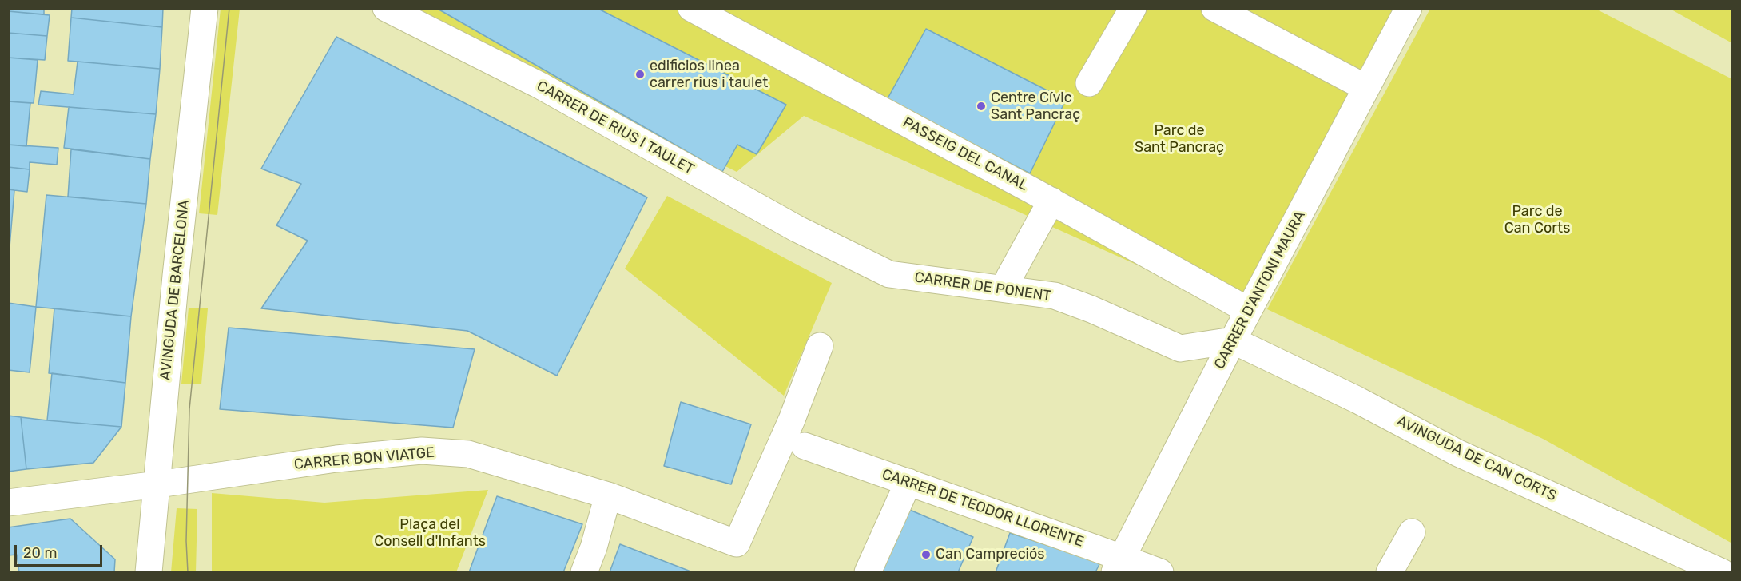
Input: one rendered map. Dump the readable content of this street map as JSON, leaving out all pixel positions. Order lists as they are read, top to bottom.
{
  "streets": {
    "street": [
      "CARRER DE RIUS I TAULET",
      "PASSEIG DEL CANAL",
      "CARRER DE PONENT",
      "AVINGUDA DE BARCELONA",
      "CARRER D'ANTONI MAURA",
      "CARRER BON VIATGE",
      "AVINGUDA DE CAN CORTS",
      "CARRER DE TEODOR LLORENTE"
    ]
  },
  "crossings": [
    ["CARRER DE RIUS I TAULET", "CARRER DE PONENT"],
    ["CARRER DE PONENT", "CARRER D'ANTONI MAURA"],
    ["CARRER DE PONENT", "AVINGUDA DE CAN CORTS"],
    ["AVINGUDA DE BARCELONA", "CARRER BON VIATGE"],
    ["CARRER D'ANTONI MAURA", "AVINGUDA DE CAN CORTS"],
    ["CARRER D'ANTONI MAURA", "CARRER DE TEODOR LLORENTE"]
  ],
  "parks": ["Parc de Sant Pancraç", "Parc de Can Corts", "Plaça del Consell d'Infants"],
  "places": ["edificios linea carrer rius i taulet", "Centre Cívic Sant Pancraç", "Can Campreciós"],
  "scale_bar": "20 m"
}
